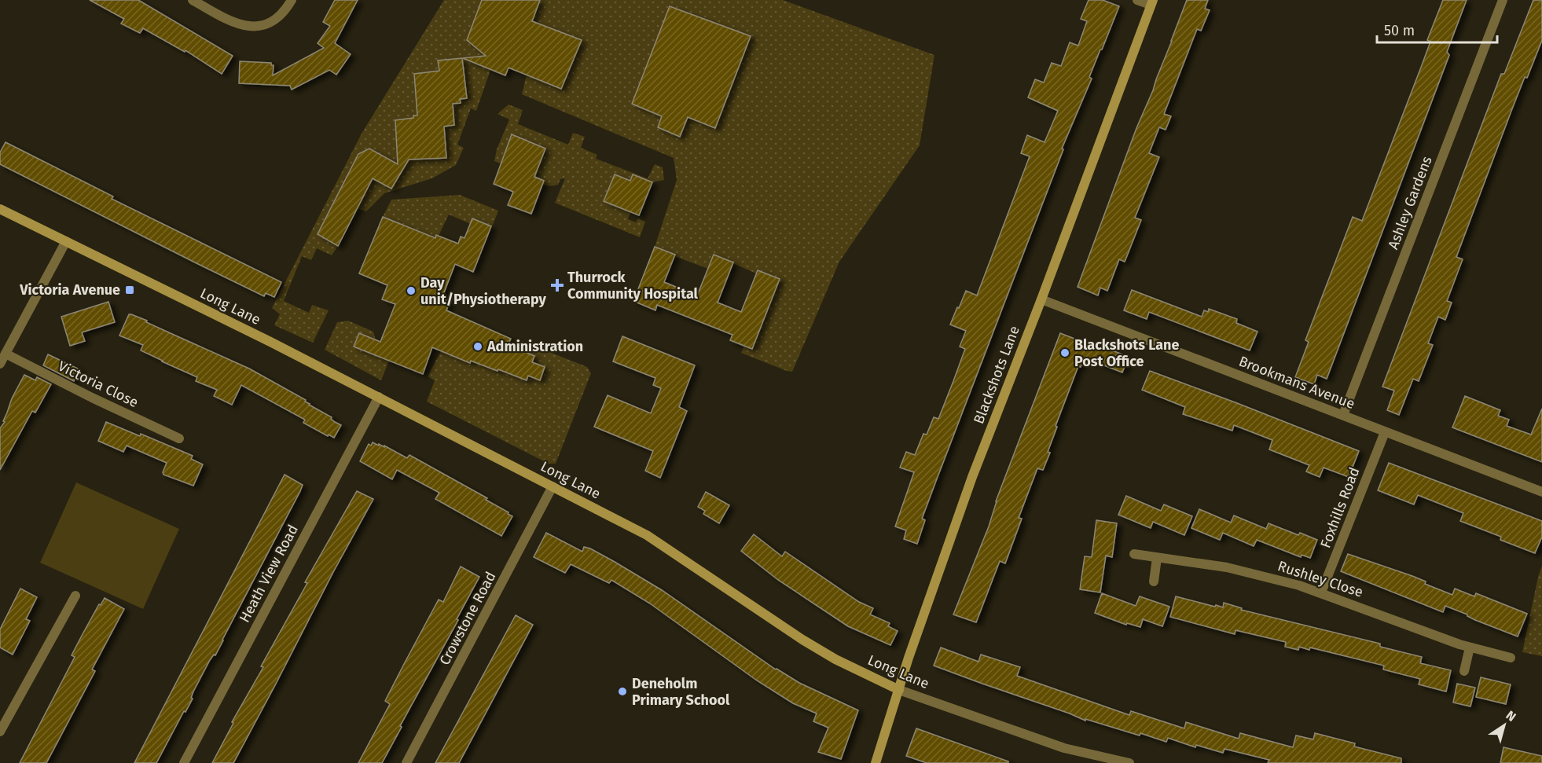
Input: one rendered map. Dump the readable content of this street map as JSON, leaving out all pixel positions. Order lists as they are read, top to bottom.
{
  "streets": {
    "street": [
      "Ashley Gardens",
      "Long Lane",
      "Blackshots Lane",
      "Brookmans Avenue",
      "Victoria Close",
      "Foxhills Road",
      "Heath View Road",
      "Rushley Close",
      "Crowstone Road"
    ]
  },
  "crossings": [
    ["Ashley Gardens", "Brookmans Avenue"],
    ["Long Lane", "Blackshots Lane"],
    ["Long Lane", "Heath View Road"],
    ["Long Lane", "Crowstone Road"],
    ["Blackshots Lane", "Brookmans Avenue"],
    ["Brookmans Avenue", "Foxhills Road"],
    ["Foxhills Road", "Rushley Close"]
  ],
  "places": {
    "health": ["Thurrock Community Hospital"],
    "transit": ["Victoria Avenue"],
    "other": [
      "Day unit/Physiotherapy",
      "Administration",
      "Blackshots Lane Post Office",
      "Deneholm Primary School"
    ]
  },
  "scale_bar": "50 m",
  "north": "top right"
}
